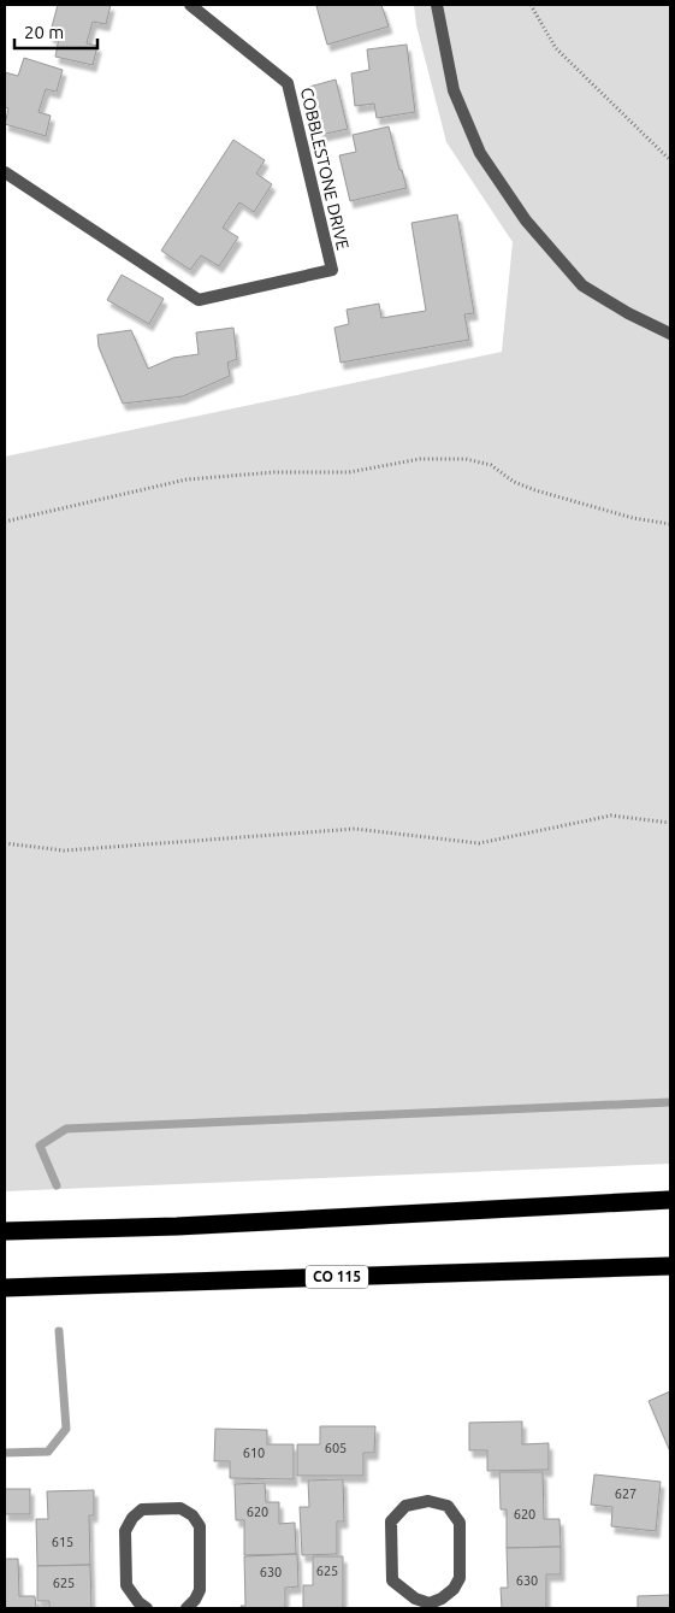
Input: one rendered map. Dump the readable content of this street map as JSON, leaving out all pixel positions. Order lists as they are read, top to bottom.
{
  "streets": {
    "highway": ["CO 115"],
    "street": ["COBBLESTONE DRIVE"]
  },
  "house_numbers": [
    "605",
    "610",
    "627",
    "620",
    "620",
    "615",
    "625",
    "630",
    "630",
    "625"
  ],
  "scale_bar": "20 m"
}
